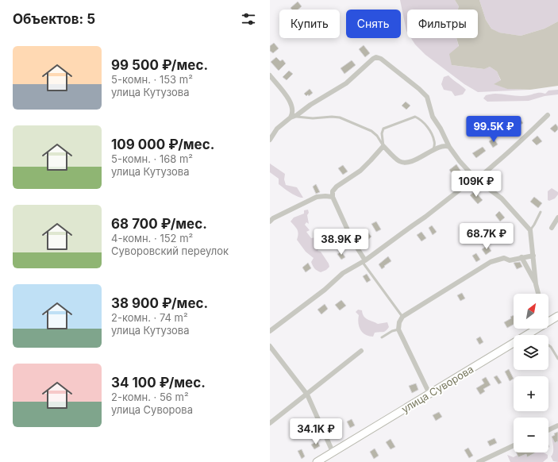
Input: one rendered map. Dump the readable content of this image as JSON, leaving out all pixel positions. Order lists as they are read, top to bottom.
{
  "streets": {
    "street": ["улица Суворова"]
  },
  "north": "top right",
  "page": {
    "heading": "Объектов: 5",
    "chip": ["Купить", "Снять", "Фильтры"],
    "list": [
      {
        "name": "99 500 ₽/мес.",
        "note": "5-комн. · 153 m² · улица Кутузова"
      },
      {
        "name": "109 000 ₽/мес.",
        "note": "5-комн. · 168 m² · улица Кутузова"
      },
      {
        "name": "68 700 ₽/мес.",
        "note": "4-комн. · 152 m² · Суворовский переулок"
      },
      {
        "name": "38 900 ₽/мес.",
        "note": "2-комн. · 74 m² · улица Кутузова"
      },
      {
        "name": "34 100 ₽/мес.",
        "note": "2-комн. · 56 m² · улица Суворова"
      }
    ],
    "price": [
      "99.5K ₽",
      "109K ₽",
      "68.7K ₽",
      "38.9K ₽",
      "34.1K ₽"
    ],
    "map_buttons": ["+", "−"]
  }
}
